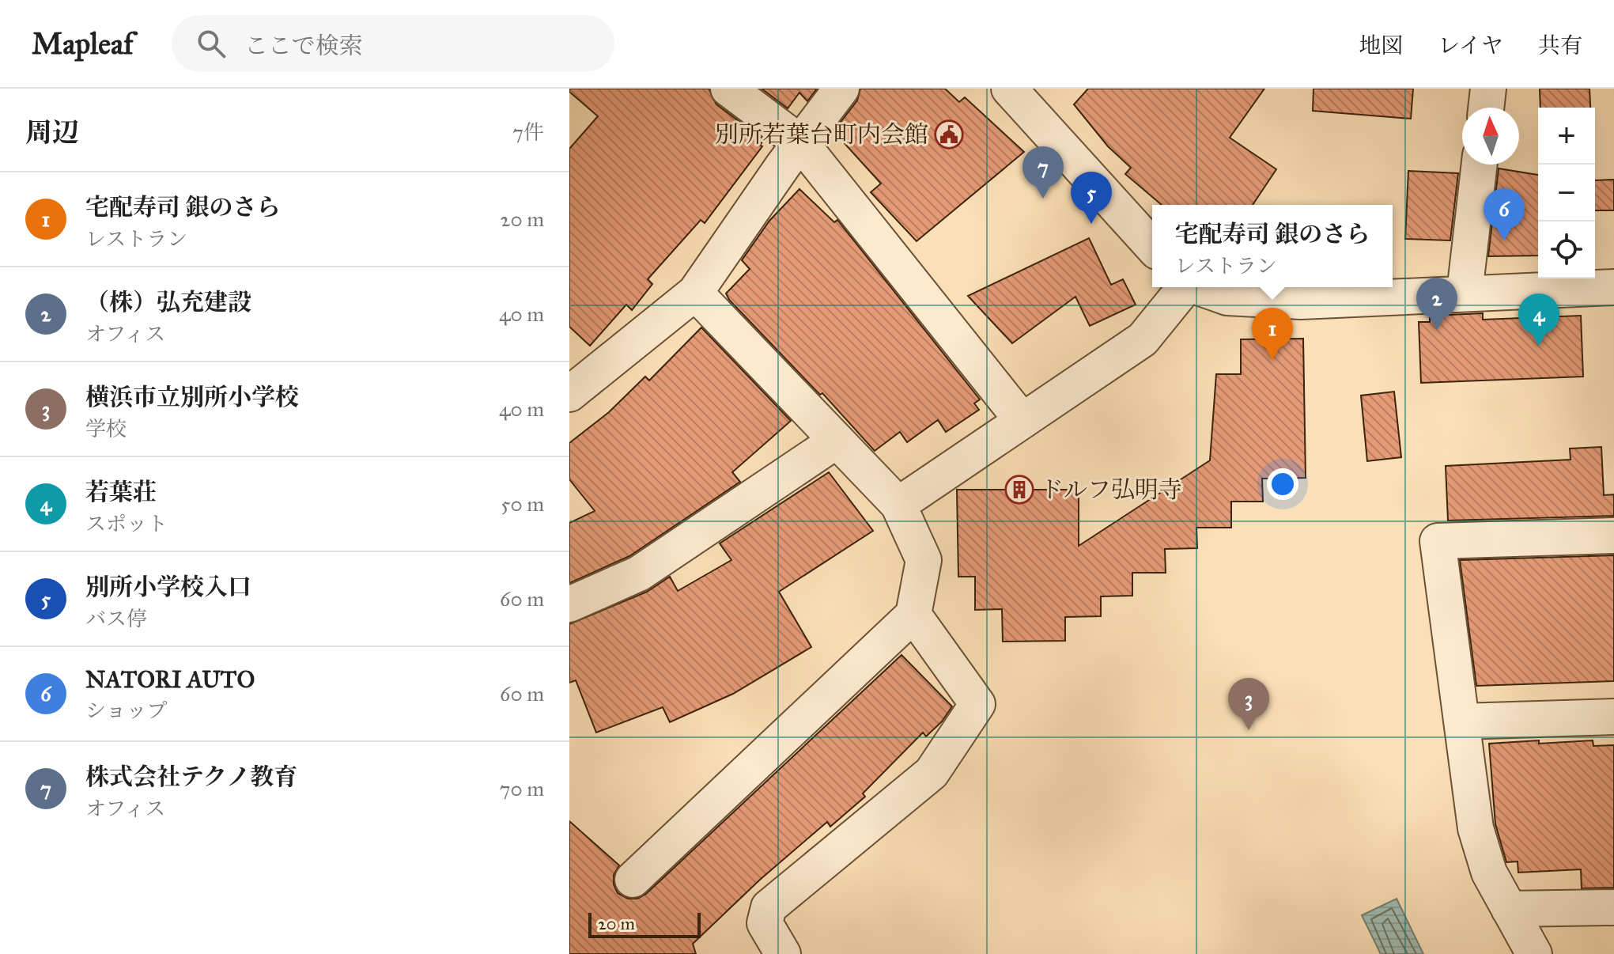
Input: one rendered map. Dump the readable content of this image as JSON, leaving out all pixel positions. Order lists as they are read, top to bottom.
{
  "places": {
    "public building": ["別所若葉台町内会館"],
    "building": ["ドルフ弘明寺"]
  },
  "scale_bar": "20 m",
  "north": "top",
  "page": {
    "header": "Mapleaf",
    "search": "ここで検索",
    "nav": ["地図", "レイヤ", "共有"],
    "heading": ["周辺", "7件"],
    "map_buttons": ["+", "−"],
    "pins": [
      "7",
      "5",
      "6",
      "2",
      "4",
      "1",
      "3"
    ],
    "list": [
      {
        "mark": "1",
        "name": "宅配寿司 銀のさら",
        "note": "レストラン",
        "value": "20 m"
      },
      {
        "mark": "2",
        "name": "（株）弘充建設",
        "note": "オフィス",
        "value": "40 m"
      },
      {
        "mark": "3",
        "name": "横浜市立別所小学校",
        "note": "学校",
        "value": "40 m"
      },
      {
        "mark": "4",
        "name": "若葉荘",
        "note": "スポット",
        "value": "50 m"
      },
      {
        "mark": "5",
        "name": "別所小学校入口",
        "note": "バス停",
        "value": "60 m"
      },
      {
        "mark": "6",
        "name": "NATORI AUTO",
        "note": "ショップ",
        "value": "60 m"
      },
      {
        "mark": "7",
        "name": "株式会社テクノ教育",
        "note": "オフィス",
        "value": "70 m"
      }
    ],
    "popup": ["宅配寿司 銀のさら", "レストラン"],
    "scale": "20 m"
  }
}
